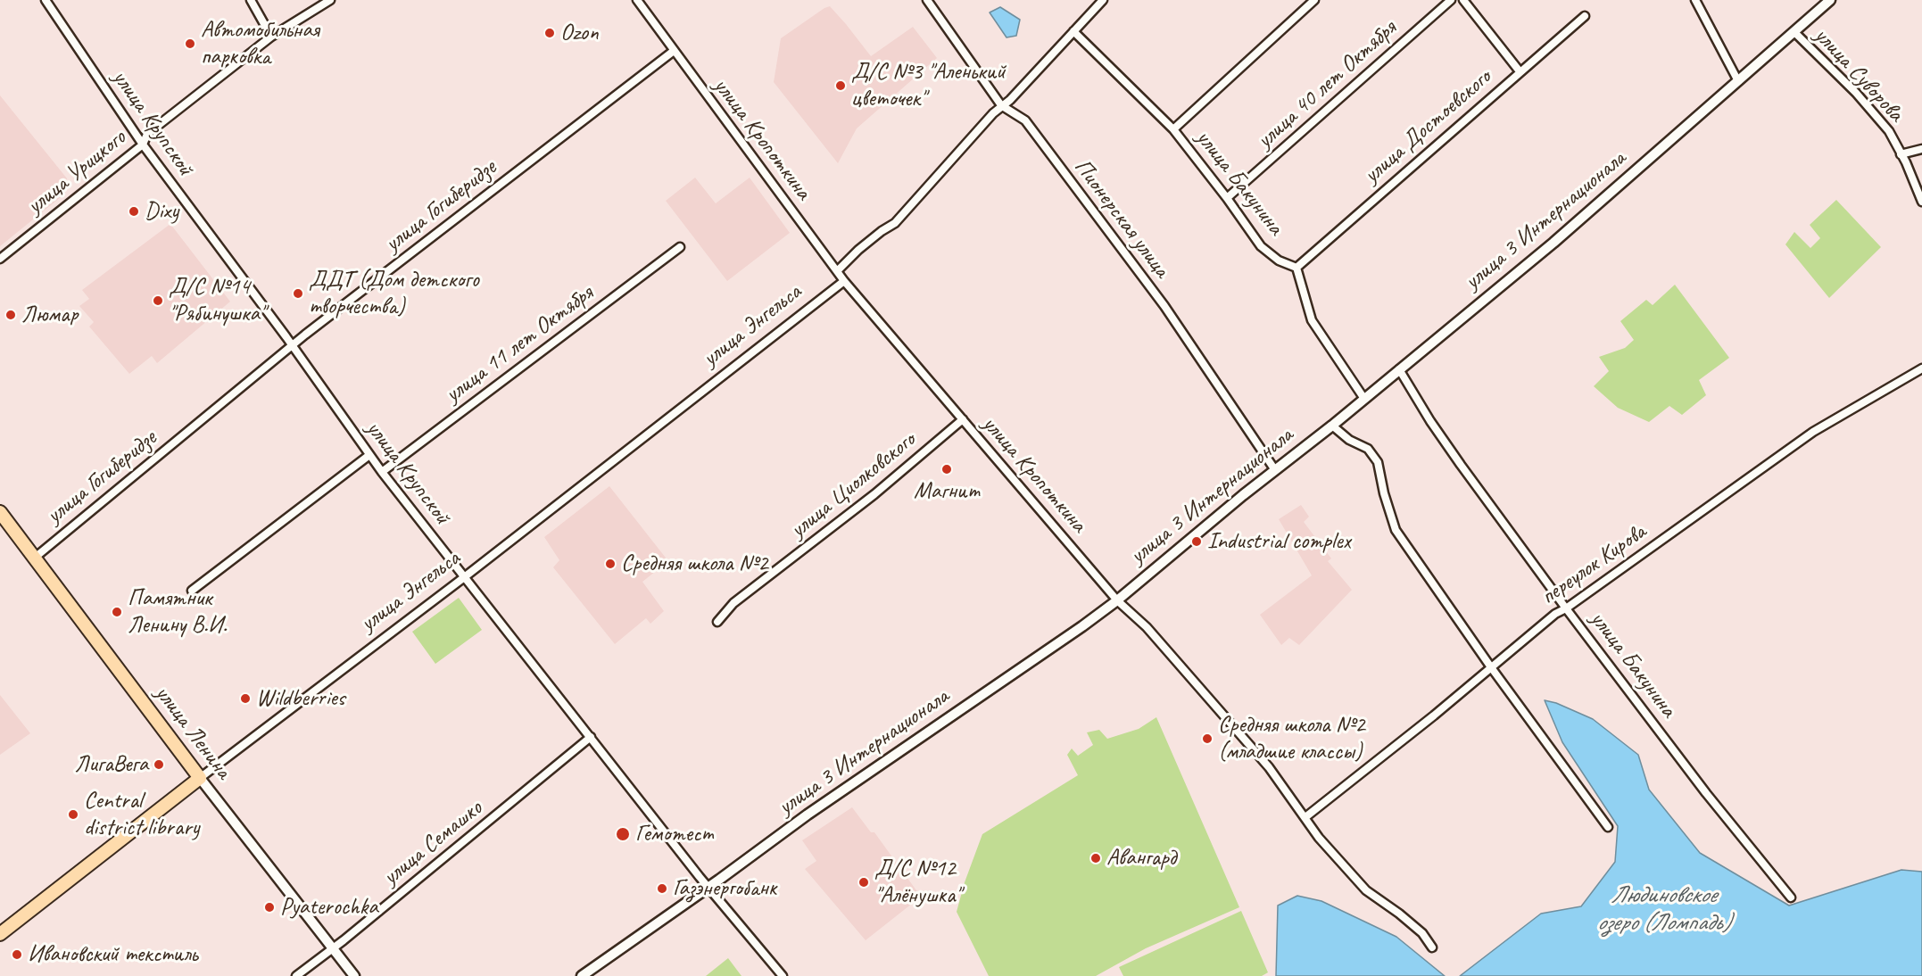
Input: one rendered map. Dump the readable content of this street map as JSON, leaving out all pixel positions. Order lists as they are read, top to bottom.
{
  "streets": {
    "main road": ["улица Энгельса", "улица Ленина"],
    "street": [
      "улица Суворова",
      "улица 40 лет Октября",
      "улица Крупской",
      "улица Достоевского",
      "улица Кропоткина",
      "улица Урицкого",
      "улица Бакунина",
      "улица Гогиберидзе",
      "Пионерская улица",
      "улица 3 Интернационала",
      "улица 11 лет Октября",
      "улица Циолковского",
      "переулок Кирова",
      "улица Семашко"
    ]
  },
  "crossings": [
    ["улица Суворова", "улица 3 Интернационала"],
    ["улица 40 лет Октября", "улица Бакунина"],
    ["улица Крупской", "улица Урицкого"],
    ["улица Крупской", "улица Гогиберидзе"],
    ["улица Крупской", "улица 3 Интернационала"],
    ["улица Крупской", "улица Энгельса"],
    ["улица Крупской", "улица 11 лет Октября"],
    ["улица Крупской", "улица Семашко"],
    ["улица Достоевского", "улица Бакунина"],
    ["улица Кропоткина", "улица Гогиберидзе"],
    ["улица Кропоткина", "улица 3 Интернационала"],
    ["улица Кропоткина", "улица Энгельса"],
    ["улица Кропоткина", "улица Циолковского"],
    ["улица Кропоткина", "переулок Кирова"],
    ["улица Бакунина", "улица 3 Интернационала"],
    ["улица Бакунина", "переулок Кирова"],
    ["улица Гогиберидзе", "улица Ленина"],
    ["Пионерская улица", "улица 3 Интернационала"],
    ["улица Энгельса", "улица Ленина"],
    ["улица Ленина", "улица Семашко"]
  ],
  "water": ["Людиновское озеро (Ломпадь)"],
  "places": [
    "Ozon",
    "Автомобильная парковка",
    "Д/С №3 \"Аленький цветочек\"",
    "Dixy",
    "ДДТ (Дом детского творчества)",
    "Д/С №14 \"Рябинушка\"",
    "Люмар",
    "Магнит",
    "Industrial complex",
    "Средняя школа №2",
    "Памятник Ленину В.И.",
    "Wildberries",
    "Средняя школа №2 (младшие классы)",
    "ЛигаВега",
    "Central district library",
    "Гемотест",
    "Авангард",
    "Д/С №12 \"Алёнушка\"",
    "Газэнергобанк",
    "Pyaterochka",
    "Ивановский текстиль"
  ]
}
